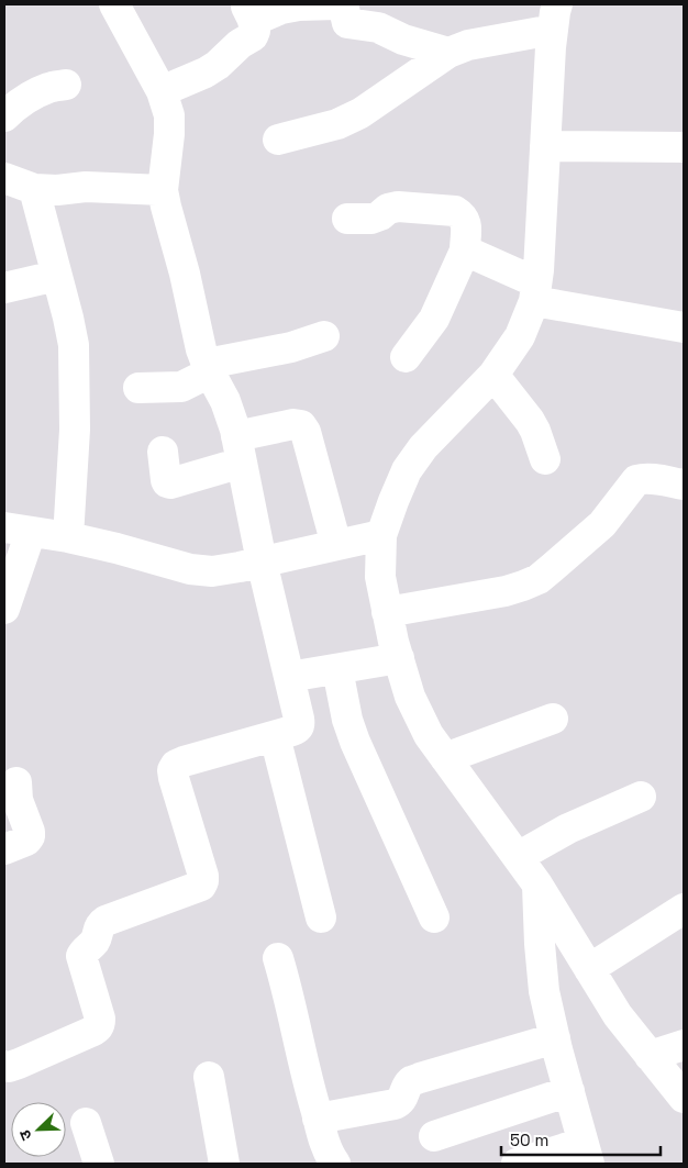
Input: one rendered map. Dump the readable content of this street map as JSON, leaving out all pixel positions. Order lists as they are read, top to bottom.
{
  "scale_bar": "50 m",
  "north": "bottom left"
}
